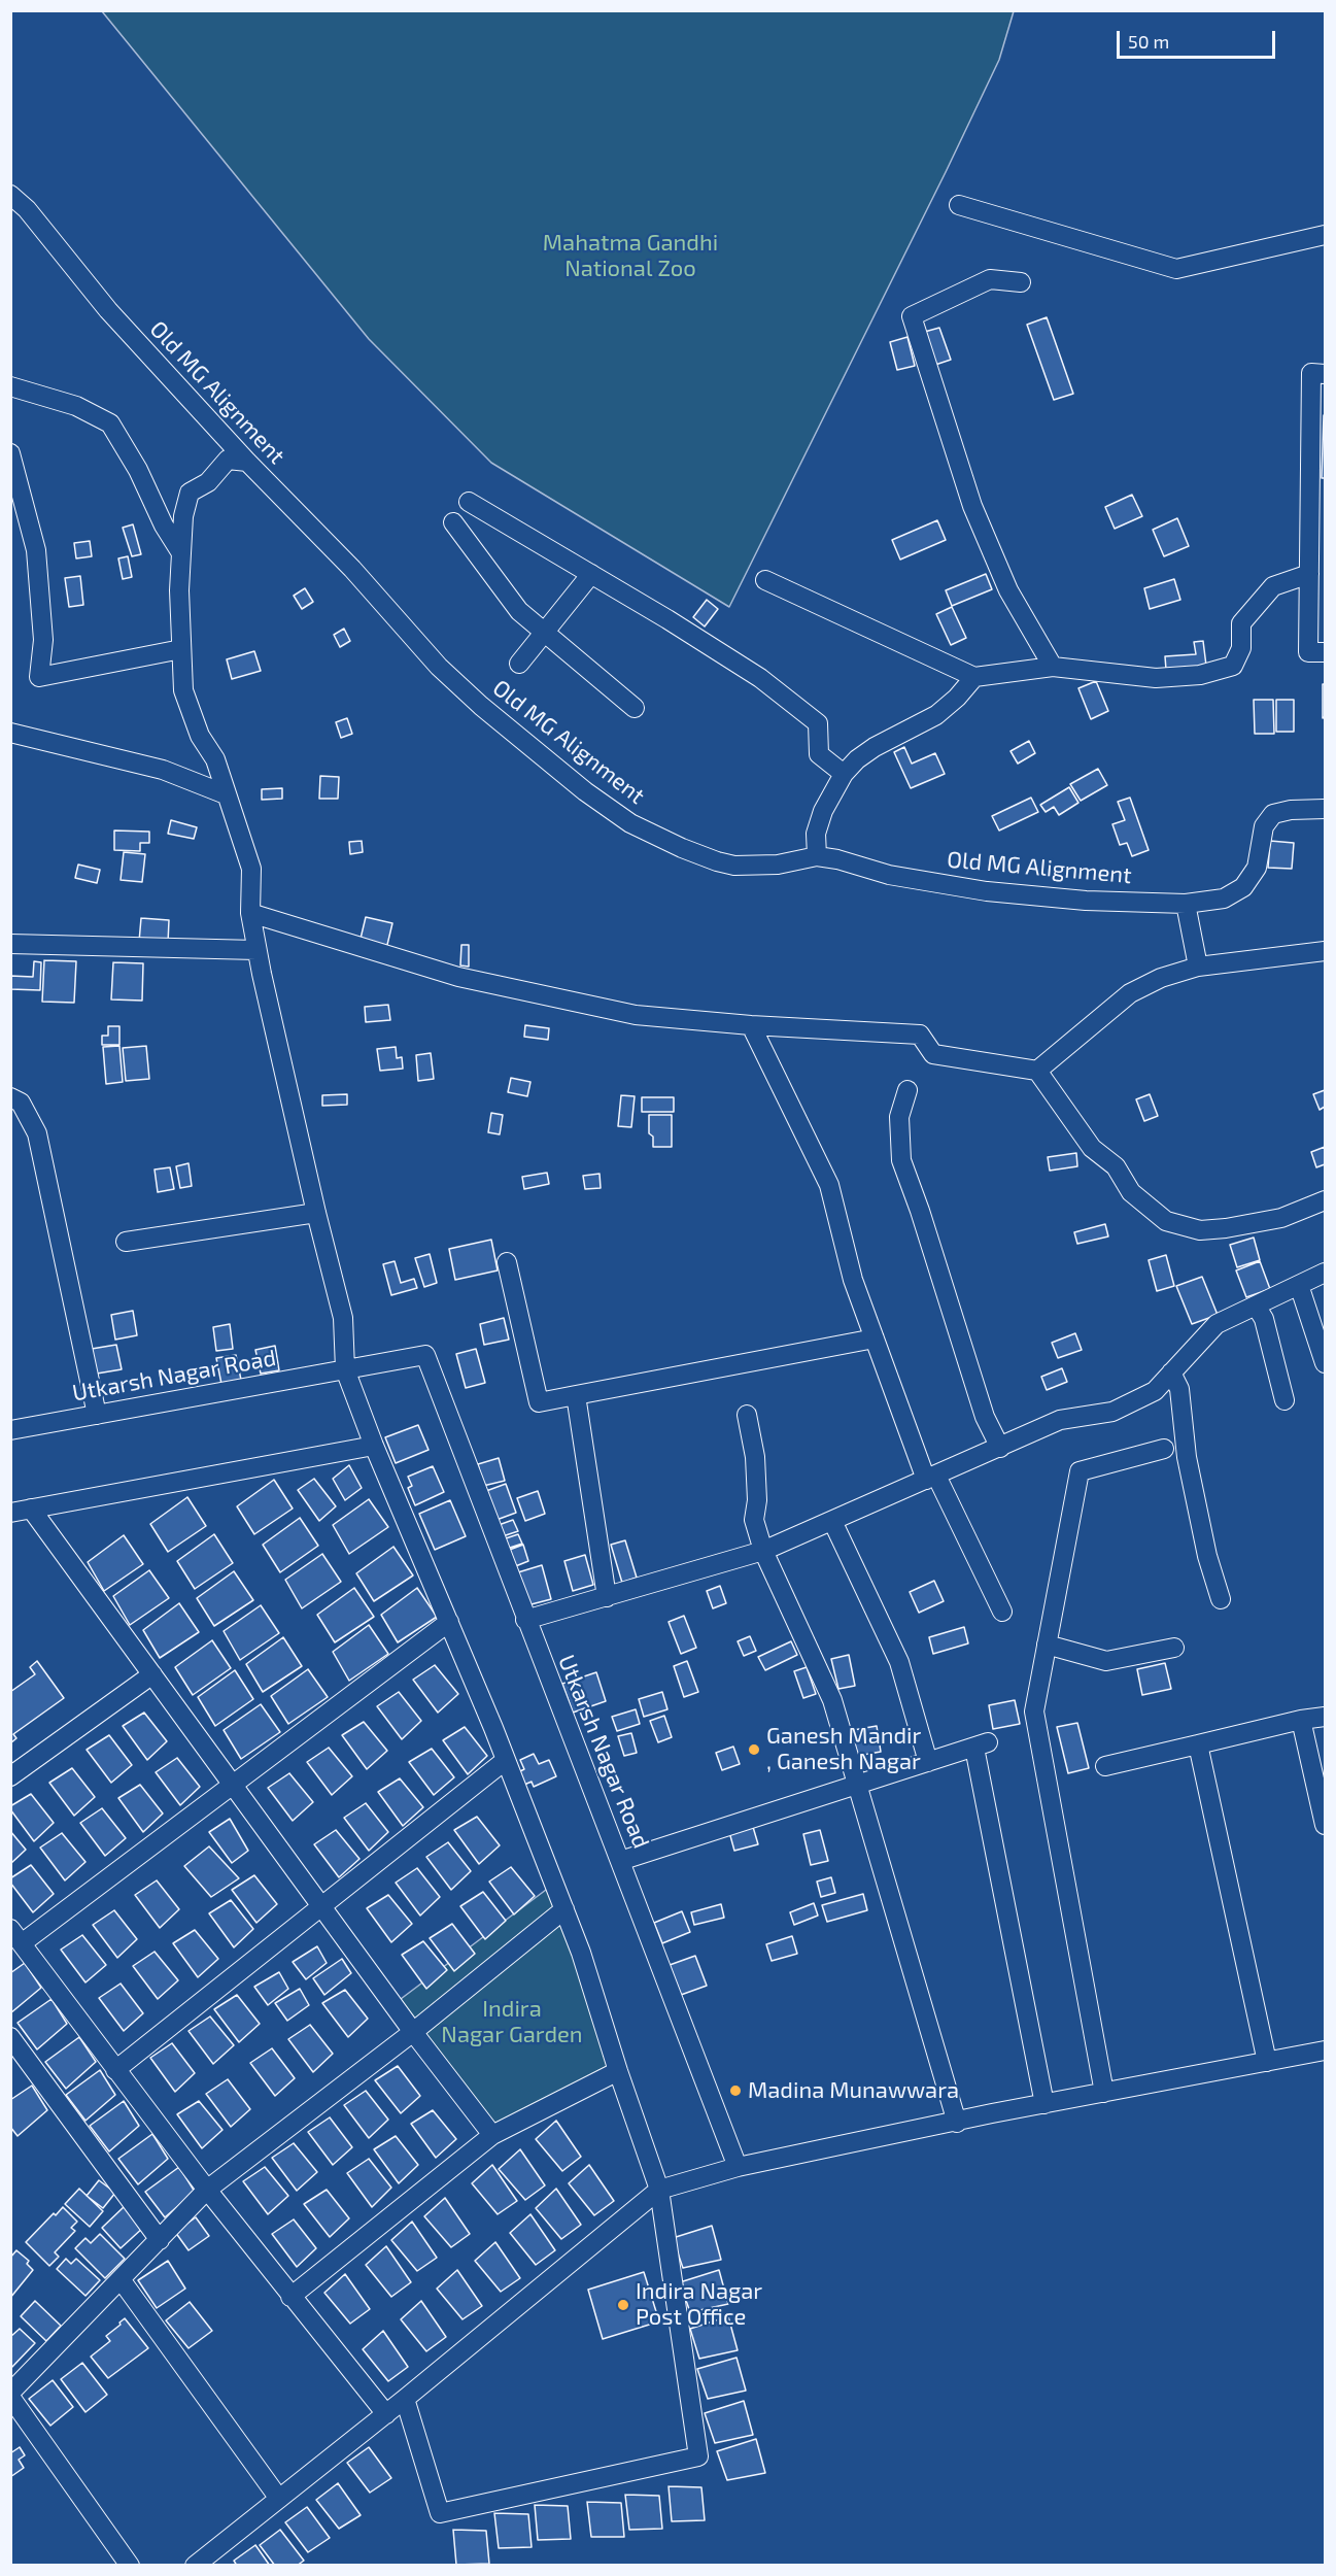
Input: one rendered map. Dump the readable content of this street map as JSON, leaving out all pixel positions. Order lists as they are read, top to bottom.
{
  "streets": {
    "street": ["Old MG Alignment", "Utkarsh Nagar Road"]
  },
  "parks": ["Mahatma Gandhi National Zoo", "Indira Nagar Garden"],
  "places": ["Ganesh Mandir , Ganesh Nagar", "Madina Munawwara", "Indira Nagar Post Office"],
  "scale_bar": "50 m"
}
